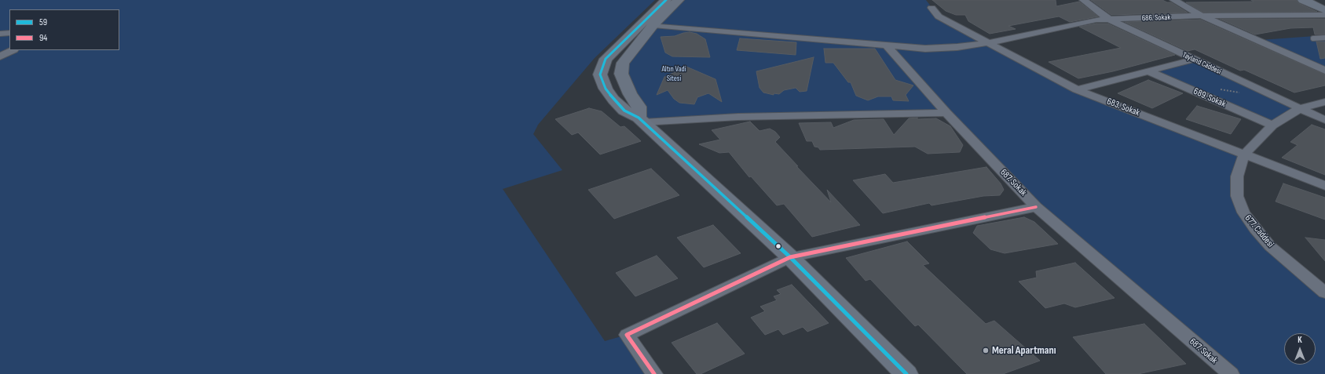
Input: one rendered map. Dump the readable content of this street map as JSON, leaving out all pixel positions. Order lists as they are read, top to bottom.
{
  "streets": {
    "street": [
      "686. Sokak",
      "Tayland Caddesi",
      "689. Sokak",
      "683. Sokak",
      "687. Sokak",
      "677. Caddesi"
    ]
  },
  "crossings": [
    ["686. Sokak", "Tayland Caddesi"],
    ["686. Sokak", "683. Sokak"],
    ["Tayland Caddesi", "677. Caddesi"],
    ["689. Sokak", "677. Caddesi"],
    ["683. Sokak", "677. Caddesi"]
  ],
  "parks": ["Altın Vadi Sitesi"],
  "places": ["Meral Apartmanı"],
  "lines": ["transit line 59", "transit line 94"],
  "legend": ["59", "94"],
  "north": "top"
}
